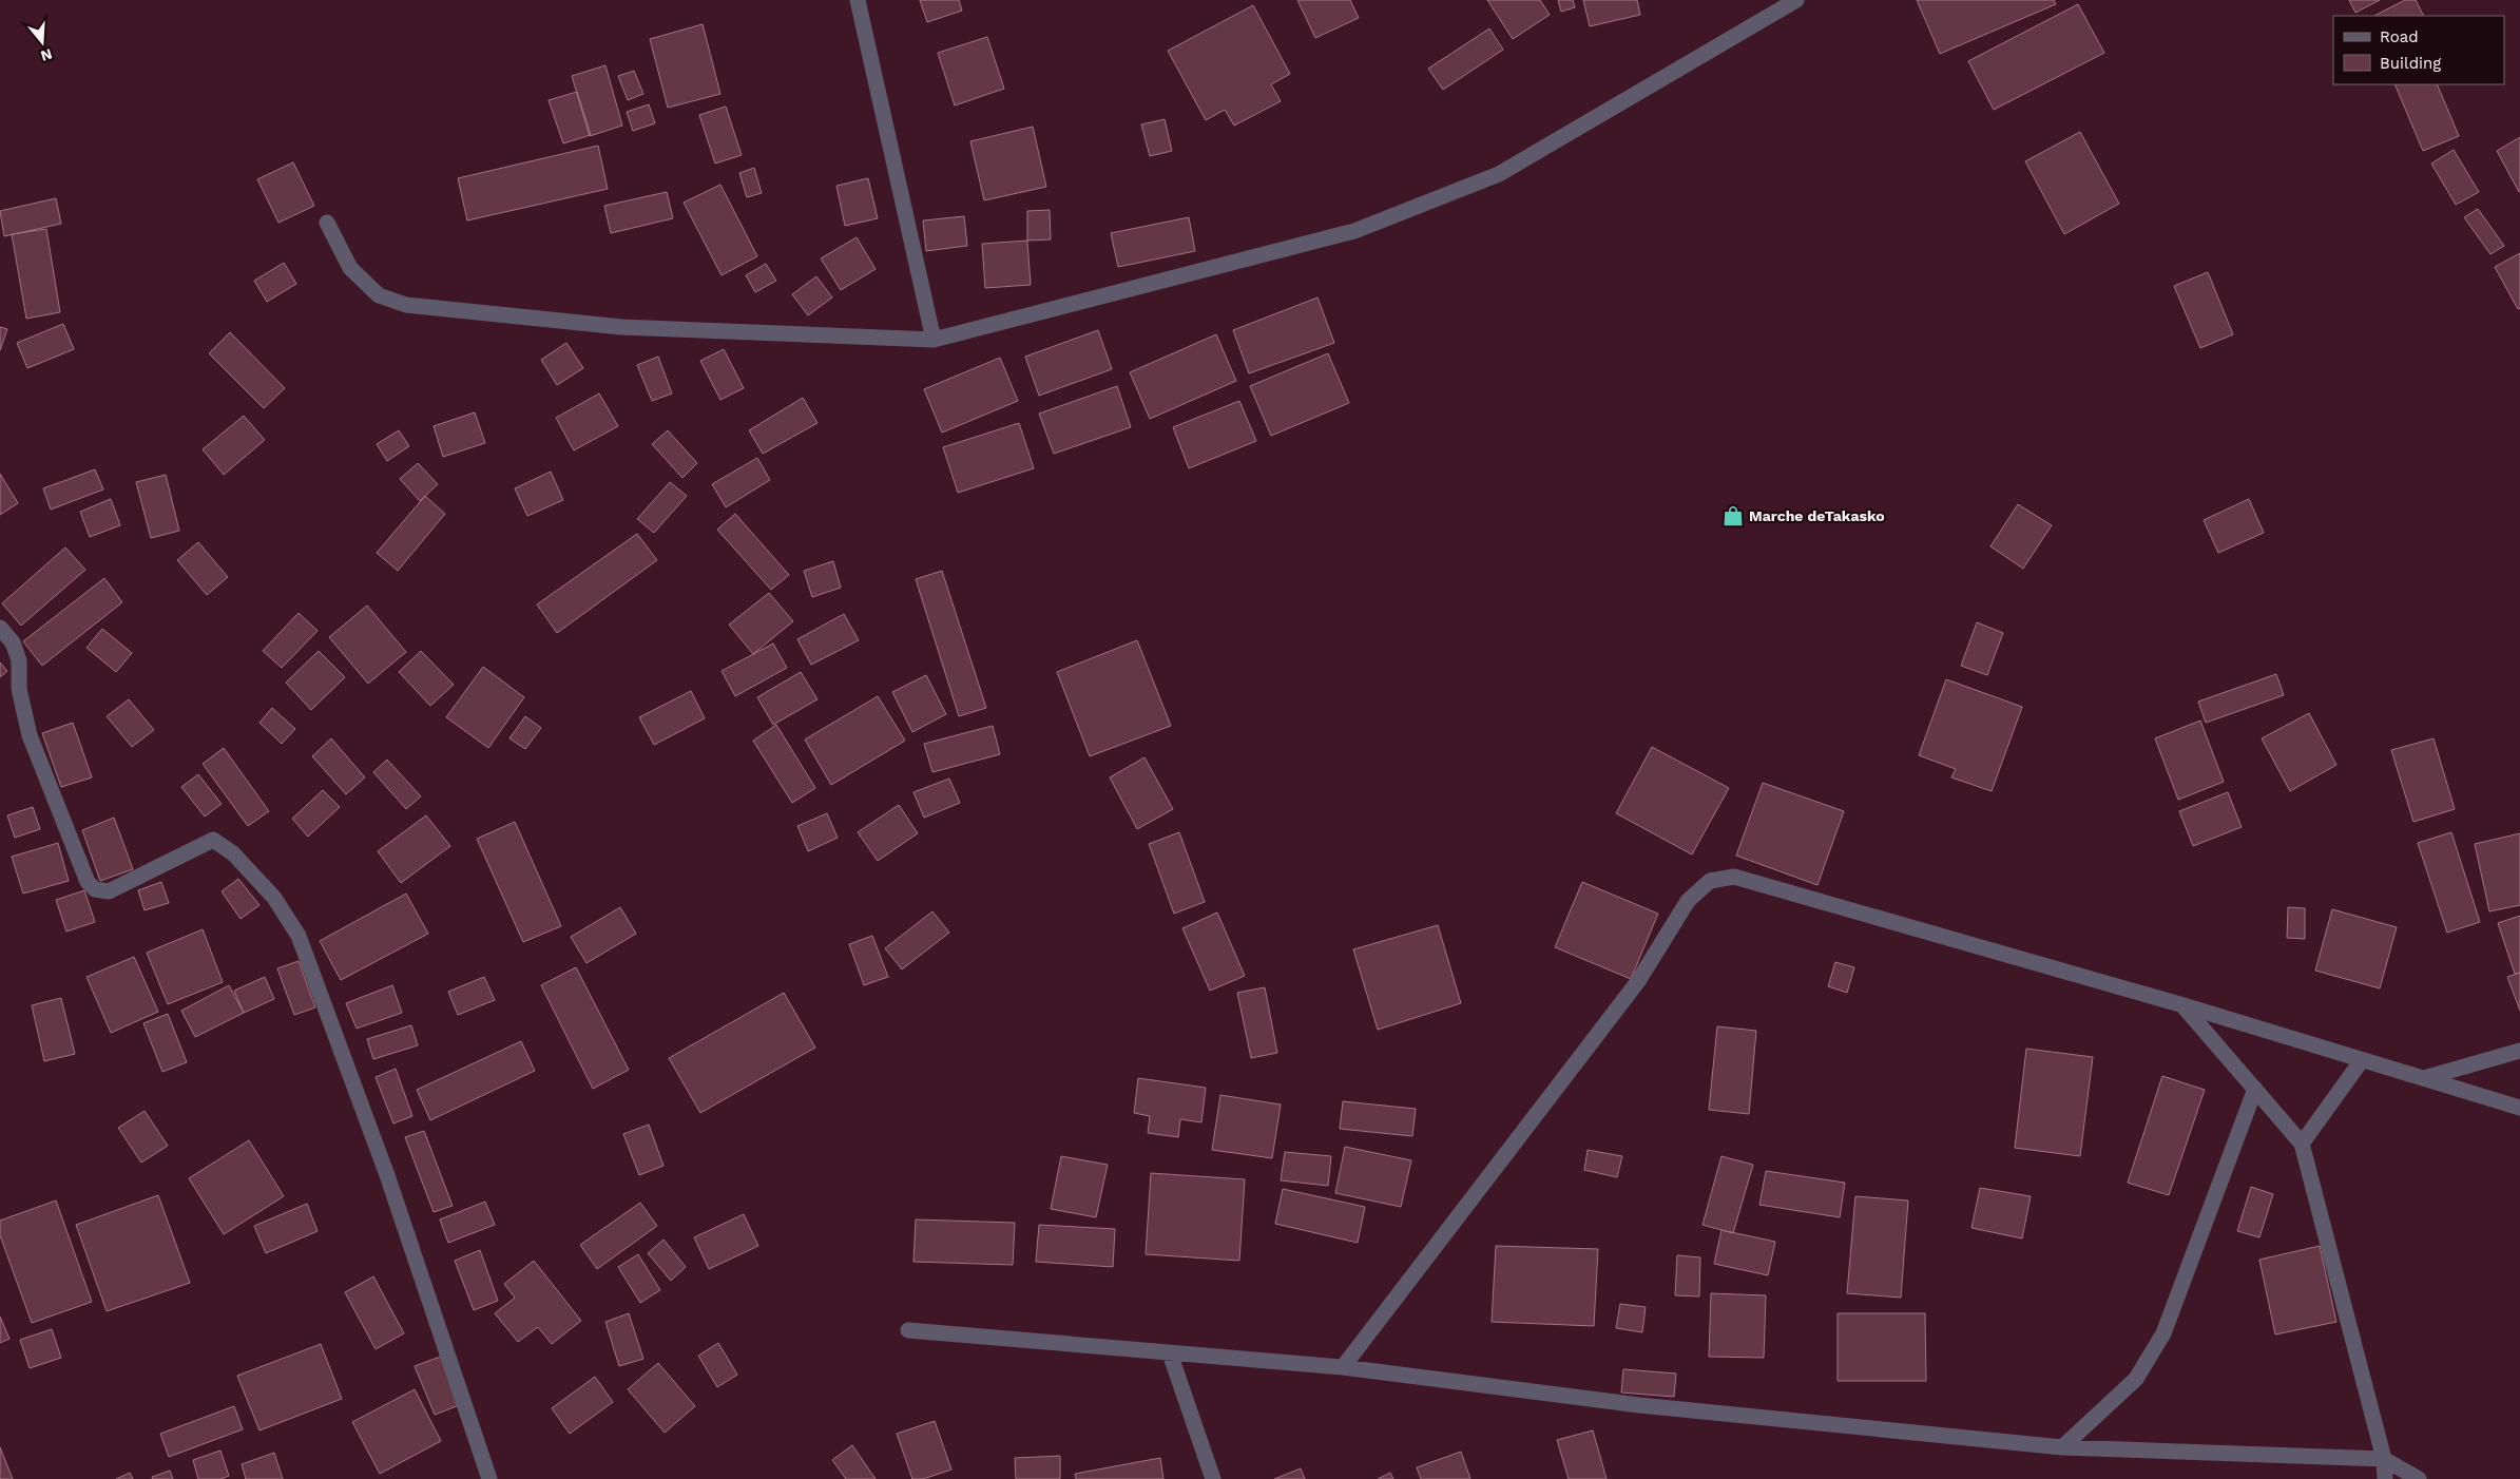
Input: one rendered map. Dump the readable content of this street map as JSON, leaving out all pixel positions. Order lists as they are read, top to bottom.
{
  "places": {
    "shop": ["Marche deTakasko"]
  },
  "legend": ["Road", "Building"],
  "north": "bottom"
}
